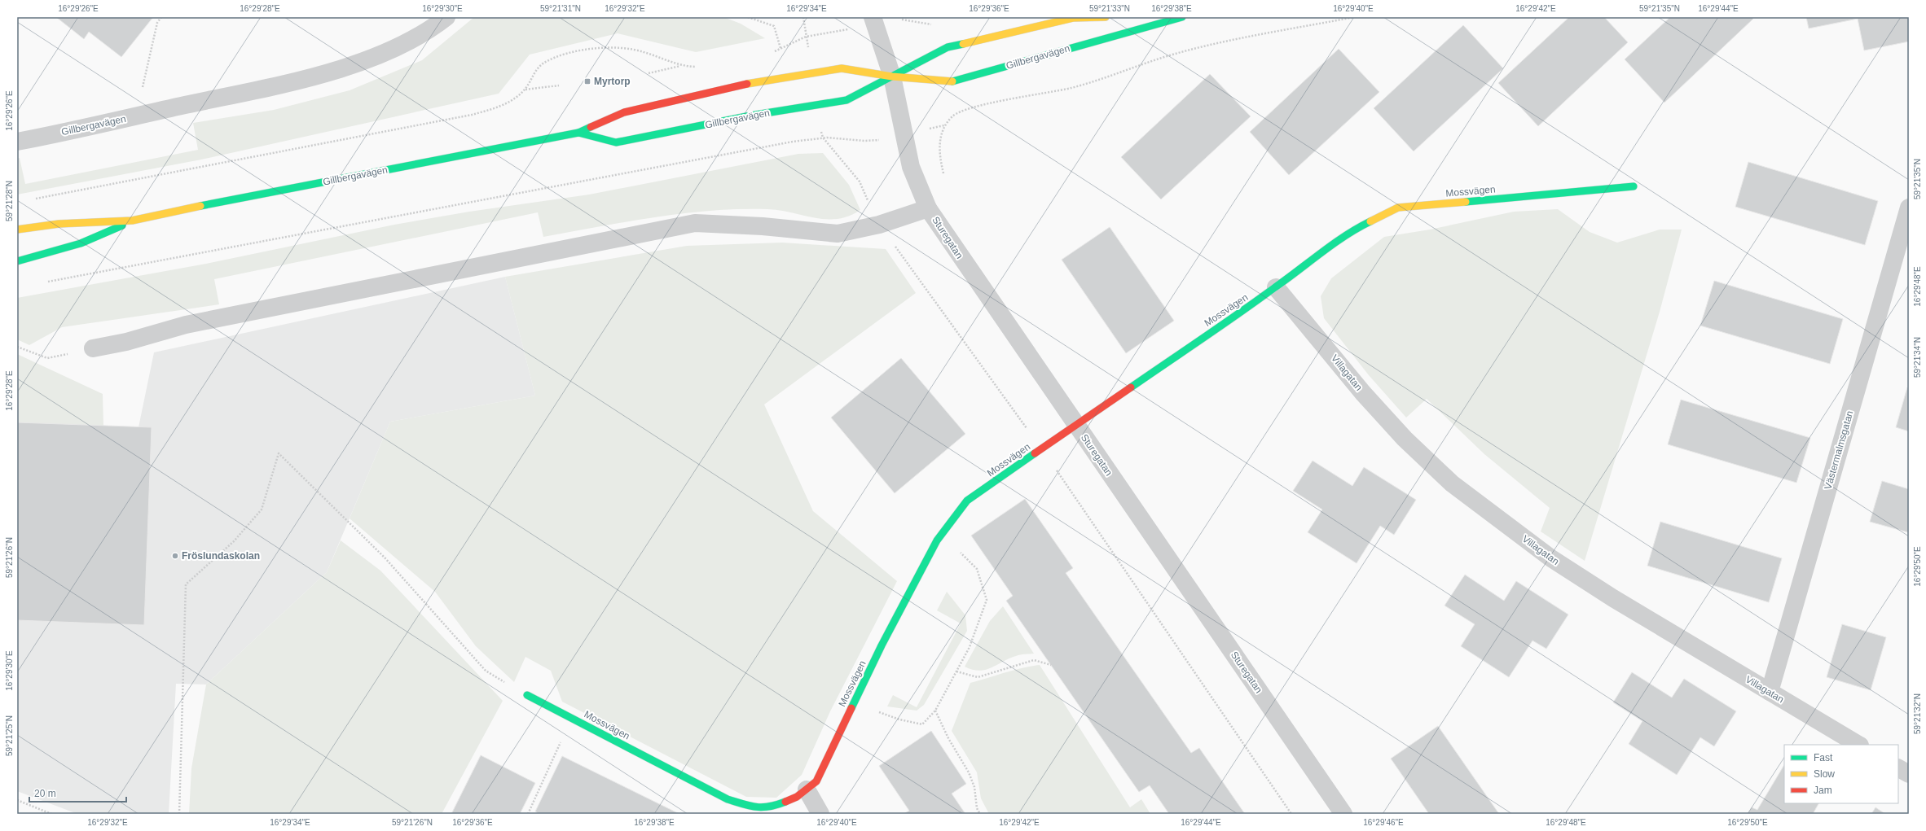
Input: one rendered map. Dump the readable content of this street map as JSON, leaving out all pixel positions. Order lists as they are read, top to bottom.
{
  "streets": {
    "street": [
      "Gillbergavägen",
      "Mossvägen",
      "Sturegatan",
      "Villagatan",
      "Västermalmsgatan"
    ]
  },
  "crossings": [
    ["Gillbergavägen", "Sturegatan"],
    ["Mossvägen", "Sturegatan"],
    ["Mossvägen", "Villagatan"],
    ["Villagatan", "Västermalmsgatan"]
  ],
  "places": {
    "transit": ["Myrtorp"],
    "other": ["Fröslundaskolan"]
  },
  "legend": ["Fast", "Slow", "Jam"],
  "scale_bar": "20 m",
  "coordinates": [
    "16°29'26\"E",
    "16°29'28\"E",
    "16°29'30\"E",
    "59°21'31\"N",
    "16°29'32\"E",
    "16°29'34\"E",
    "16°29'36\"E",
    "59°21'33\"N",
    "16°29'38\"E",
    "16°29'40\"E",
    "16°29'42\"E",
    "59°21'35\"N",
    "16°29'44\"E",
    "59°21'28\"N",
    "16°29'48\"E",
    "59°21'34\"N",
    "59°21'26\"N",
    "16°29'50\"E",
    "59°21'32\"N",
    "59°21'25\"N",
    "16°29'46\"E"
  ]
}
